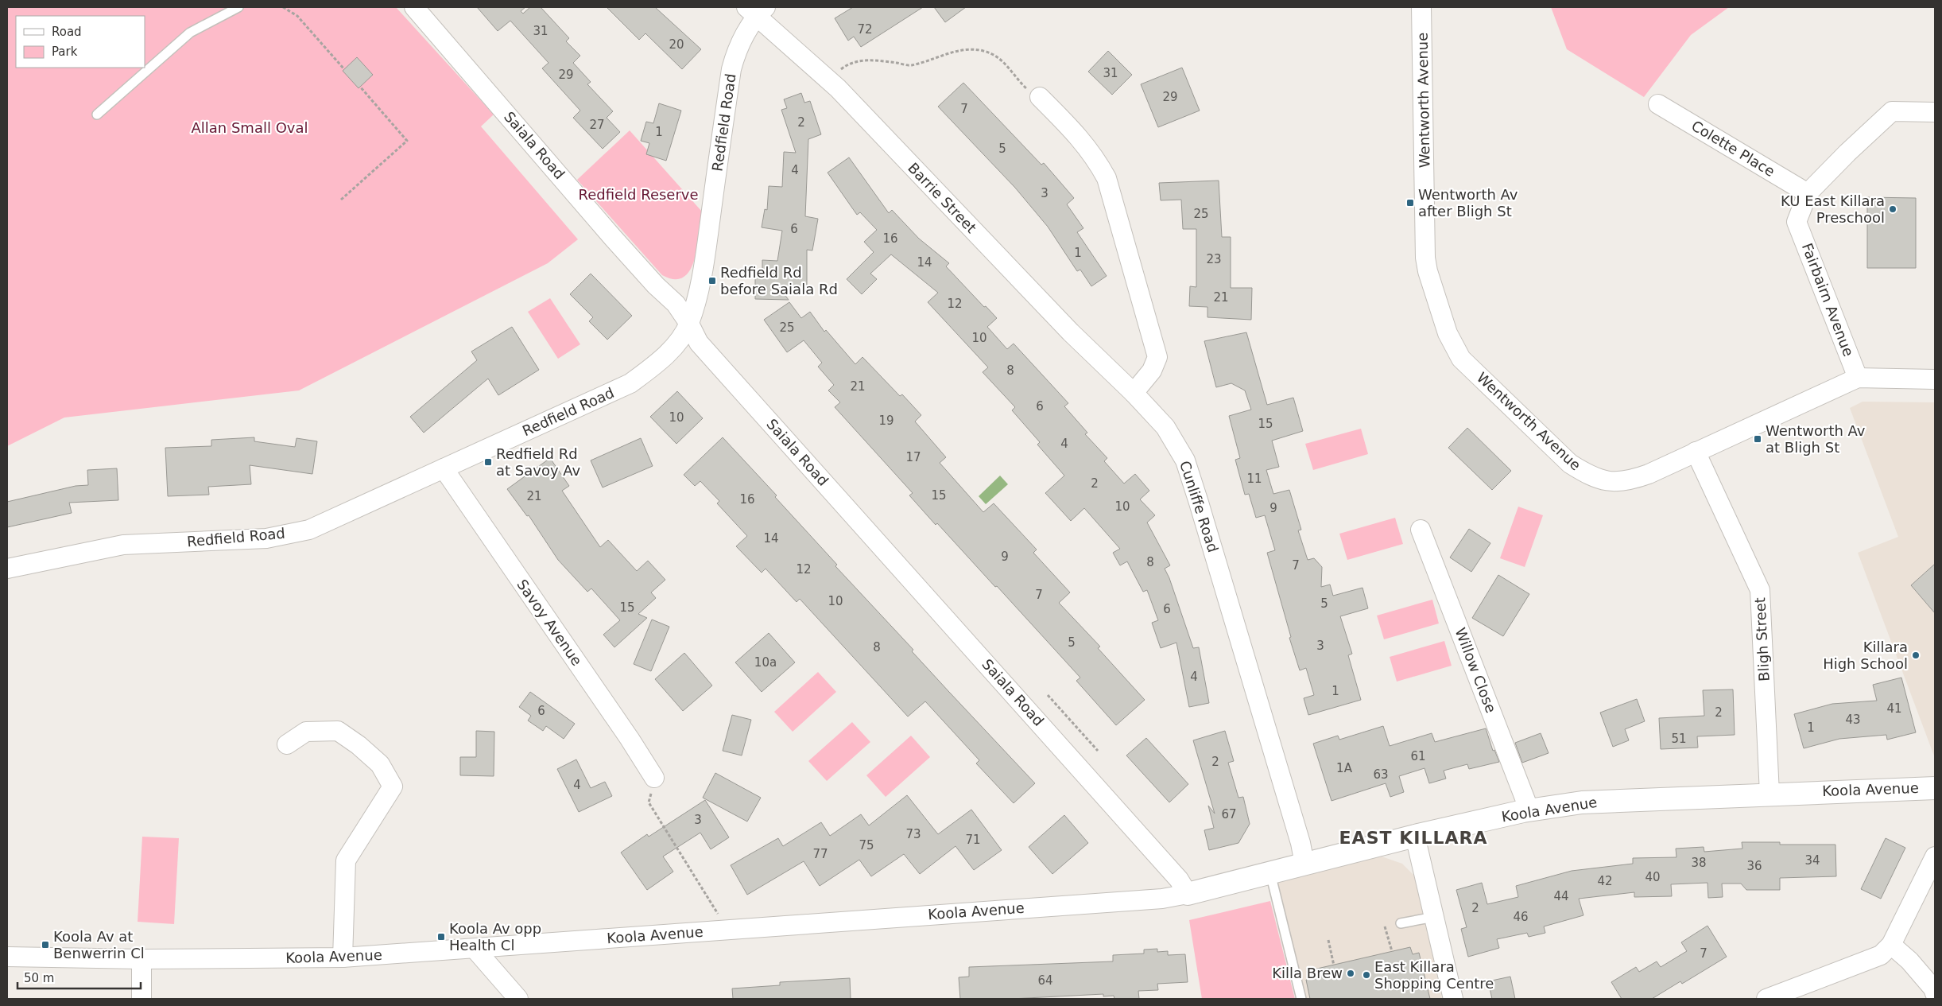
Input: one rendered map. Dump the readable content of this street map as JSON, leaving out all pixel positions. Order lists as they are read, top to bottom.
{
  "streets": {
    "street": [
      "Wentworth Avenue",
      "Redfield Road",
      "Saiala Road",
      "Colette Place",
      "Barrie Street",
      "Fairbairn Avenue",
      "Cunliffe Road",
      "Savoy Avenue",
      "Bligh Street",
      "Willow Close",
      "Koola Avenue"
    ]
  },
  "crossings": [
    ["Wentworth Avenue", "Fairbairn Avenue"],
    ["Wentworth Avenue", "Bligh Street"],
    ["Redfield Road", "Saiala Road"],
    ["Redfield Road", "Barrie Street"],
    ["Redfield Road", "Savoy Avenue"],
    ["Saiala Road", "Koola Avenue"],
    ["Colette Place", "Fairbairn Avenue"],
    ["Barrie Street", "Cunliffe Road"],
    ["Cunliffe Road", "Koola Avenue"],
    ["Bligh Street", "Koola Avenue"],
    ["Willow Close", "Koola Avenue"]
  ],
  "districts": ["EAST KILLARA"],
  "parks": ["Allan Small Oval", "Redfield Reserve"],
  "places": {
    "transit": [
      "Wentworth Av after Bligh St",
      "Redfield Rd before Saiala Rd",
      "Wentworth Av at Bligh St",
      "Redfield Rd at Savoy Av",
      "Koola Av opp Health Cl",
      "Koola Av at Benwerrin Cl"
    ],
    "other": [
      "KU East Killara Preschool",
      "Killara High School",
      "Killa Brew",
      "East Killara Shopping Centre"
    ]
  },
  "house_numbers": [
    "72",
    "31",
    "20",
    "31",
    "29",
    "29",
    "7",
    "2",
    "27",
    "1",
    "5",
    "4",
    "3",
    "25",
    "6",
    "16",
    "1",
    "23",
    "14",
    "21",
    "12",
    "25",
    "10",
    "8",
    "21",
    "6",
    "10",
    "19",
    "15",
    "4",
    "17",
    "11",
    "2",
    "15",
    "21",
    "16",
    "10",
    "9",
    "14",
    "9",
    "8",
    "7",
    "12",
    "7",
    "10",
    "5",
    "15",
    "6",
    "5",
    "3",
    "8",
    "10a",
    "4",
    "1",
    "41",
    "6",
    "2",
    "43",
    "1",
    "51",
    "61",
    "2",
    "1A",
    "63",
    "4",
    "67",
    "3",
    "73",
    "71",
    "75",
    "77",
    "34",
    "38",
    "36",
    "40",
    "42",
    "44",
    "2",
    "46",
    "7",
    "64"
  ],
  "legend": ["Road", "Park"],
  "scale_bar": "50 m"
}
